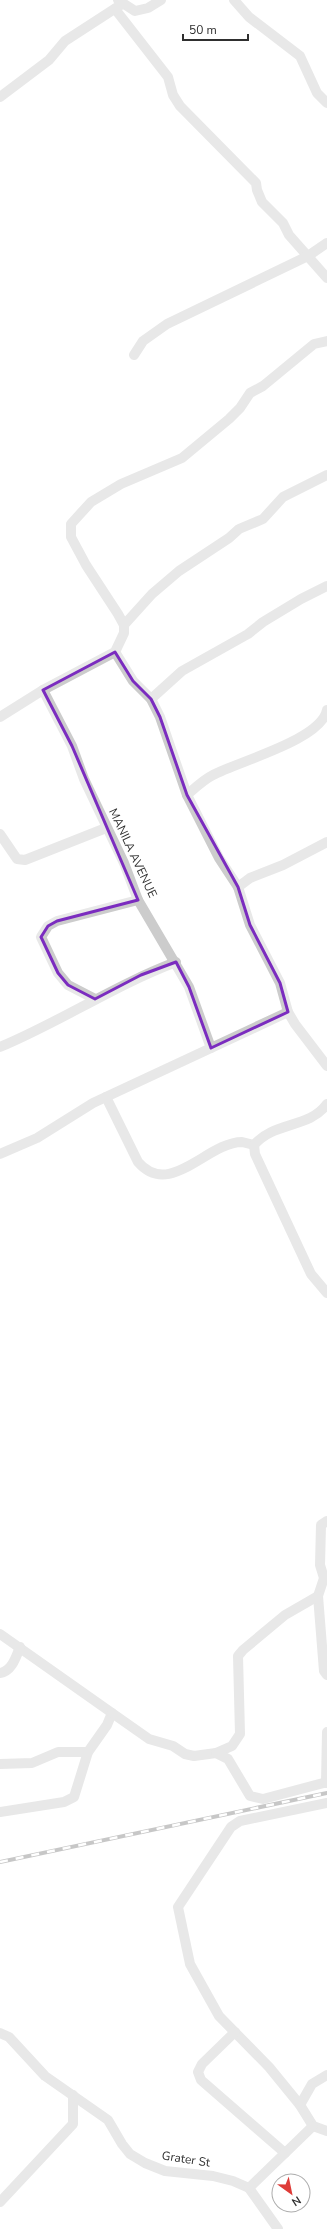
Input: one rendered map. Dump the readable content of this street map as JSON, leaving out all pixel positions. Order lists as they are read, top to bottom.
{
  "streets": {
    "street": ["MANILA AVENUE", "Grater St"]
  },
  "scale_bar": "50 m",
  "north": "bottom right"
}
